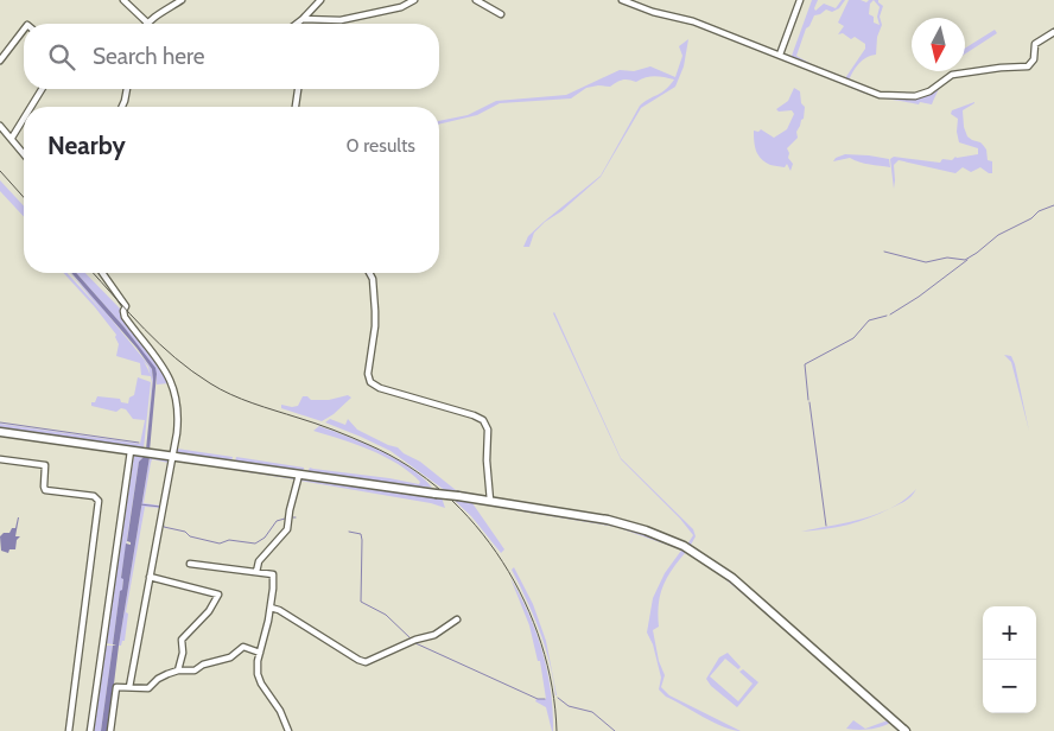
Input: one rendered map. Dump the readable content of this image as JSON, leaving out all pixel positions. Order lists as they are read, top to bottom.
{
  "north": "bottom",
  "page": {
    "search": "Search here",
    "heading": ["Nearby", "0 results"],
    "map_buttons": ["+", "−"]
  }
}
